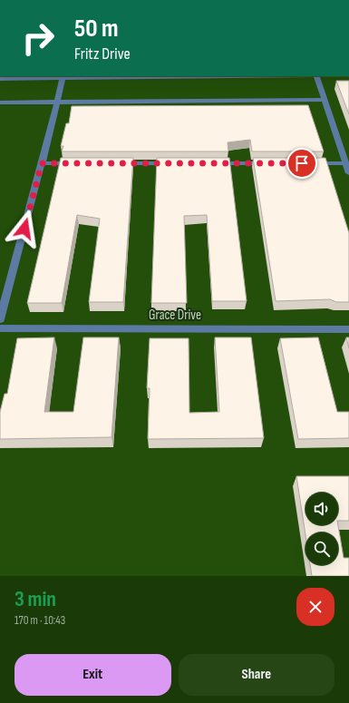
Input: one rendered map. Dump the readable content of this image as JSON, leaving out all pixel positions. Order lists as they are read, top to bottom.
{
  "streets": {
    "street": ["Grace Drive"]
  },
  "page": {
    "turn": ["50 m", "Fritz Drive"],
    "heading": ["3 min", "170 m · 10:43"],
    "buttons": ["Exit", "Share"]
  }
}
